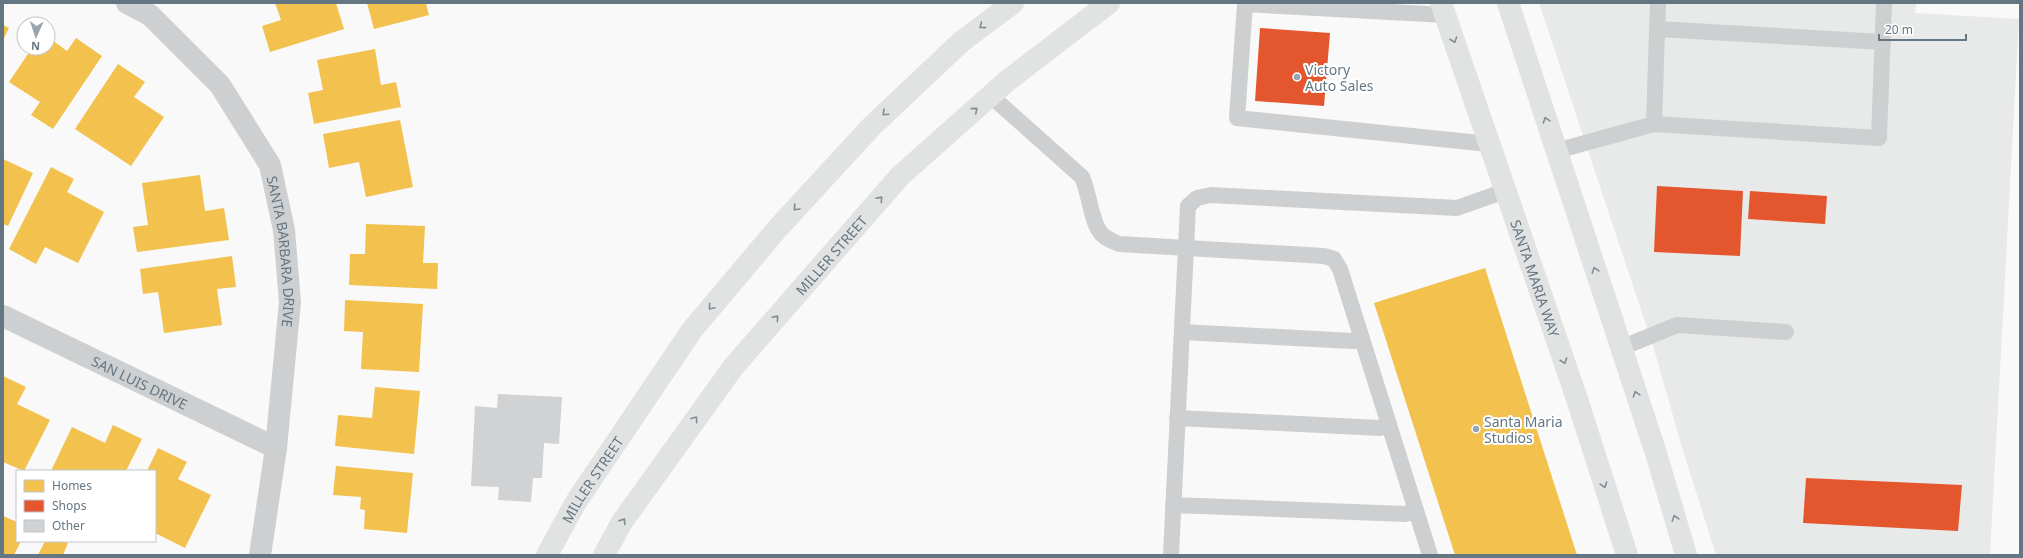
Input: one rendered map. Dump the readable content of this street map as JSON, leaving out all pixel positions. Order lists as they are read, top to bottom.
{
  "streets": {
    "street": [
      "SANTA BARBARA DRIVE",
      "MILLER STREET",
      "SANTA MARIA WAY",
      "SAN LUIS DRIVE"
    ]
  },
  "crossings": [
    ["SANTA BARBARA DRIVE", "SAN LUIS DRIVE"]
  ],
  "places": ["Victory Auto Sales", "Santa Maria Studios"],
  "legend": ["Homes", "Shops", "Other"],
  "scale_bar": "20 m",
  "north": "bottom"
}
